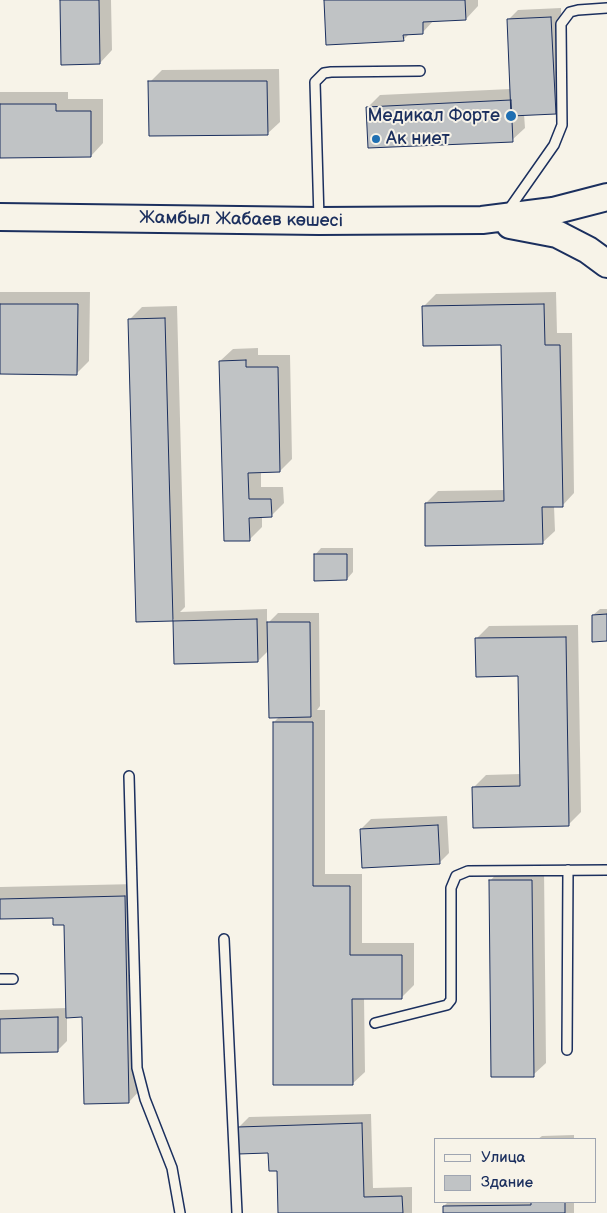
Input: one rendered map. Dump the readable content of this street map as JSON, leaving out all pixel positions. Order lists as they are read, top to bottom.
{
  "streets": {
    "main road": ["Жамбыл Жабаев көшесі"]
  },
  "places": ["Медикал Форте", "Ак ниет"],
  "legend": ["Улица", "Здание"]
}
